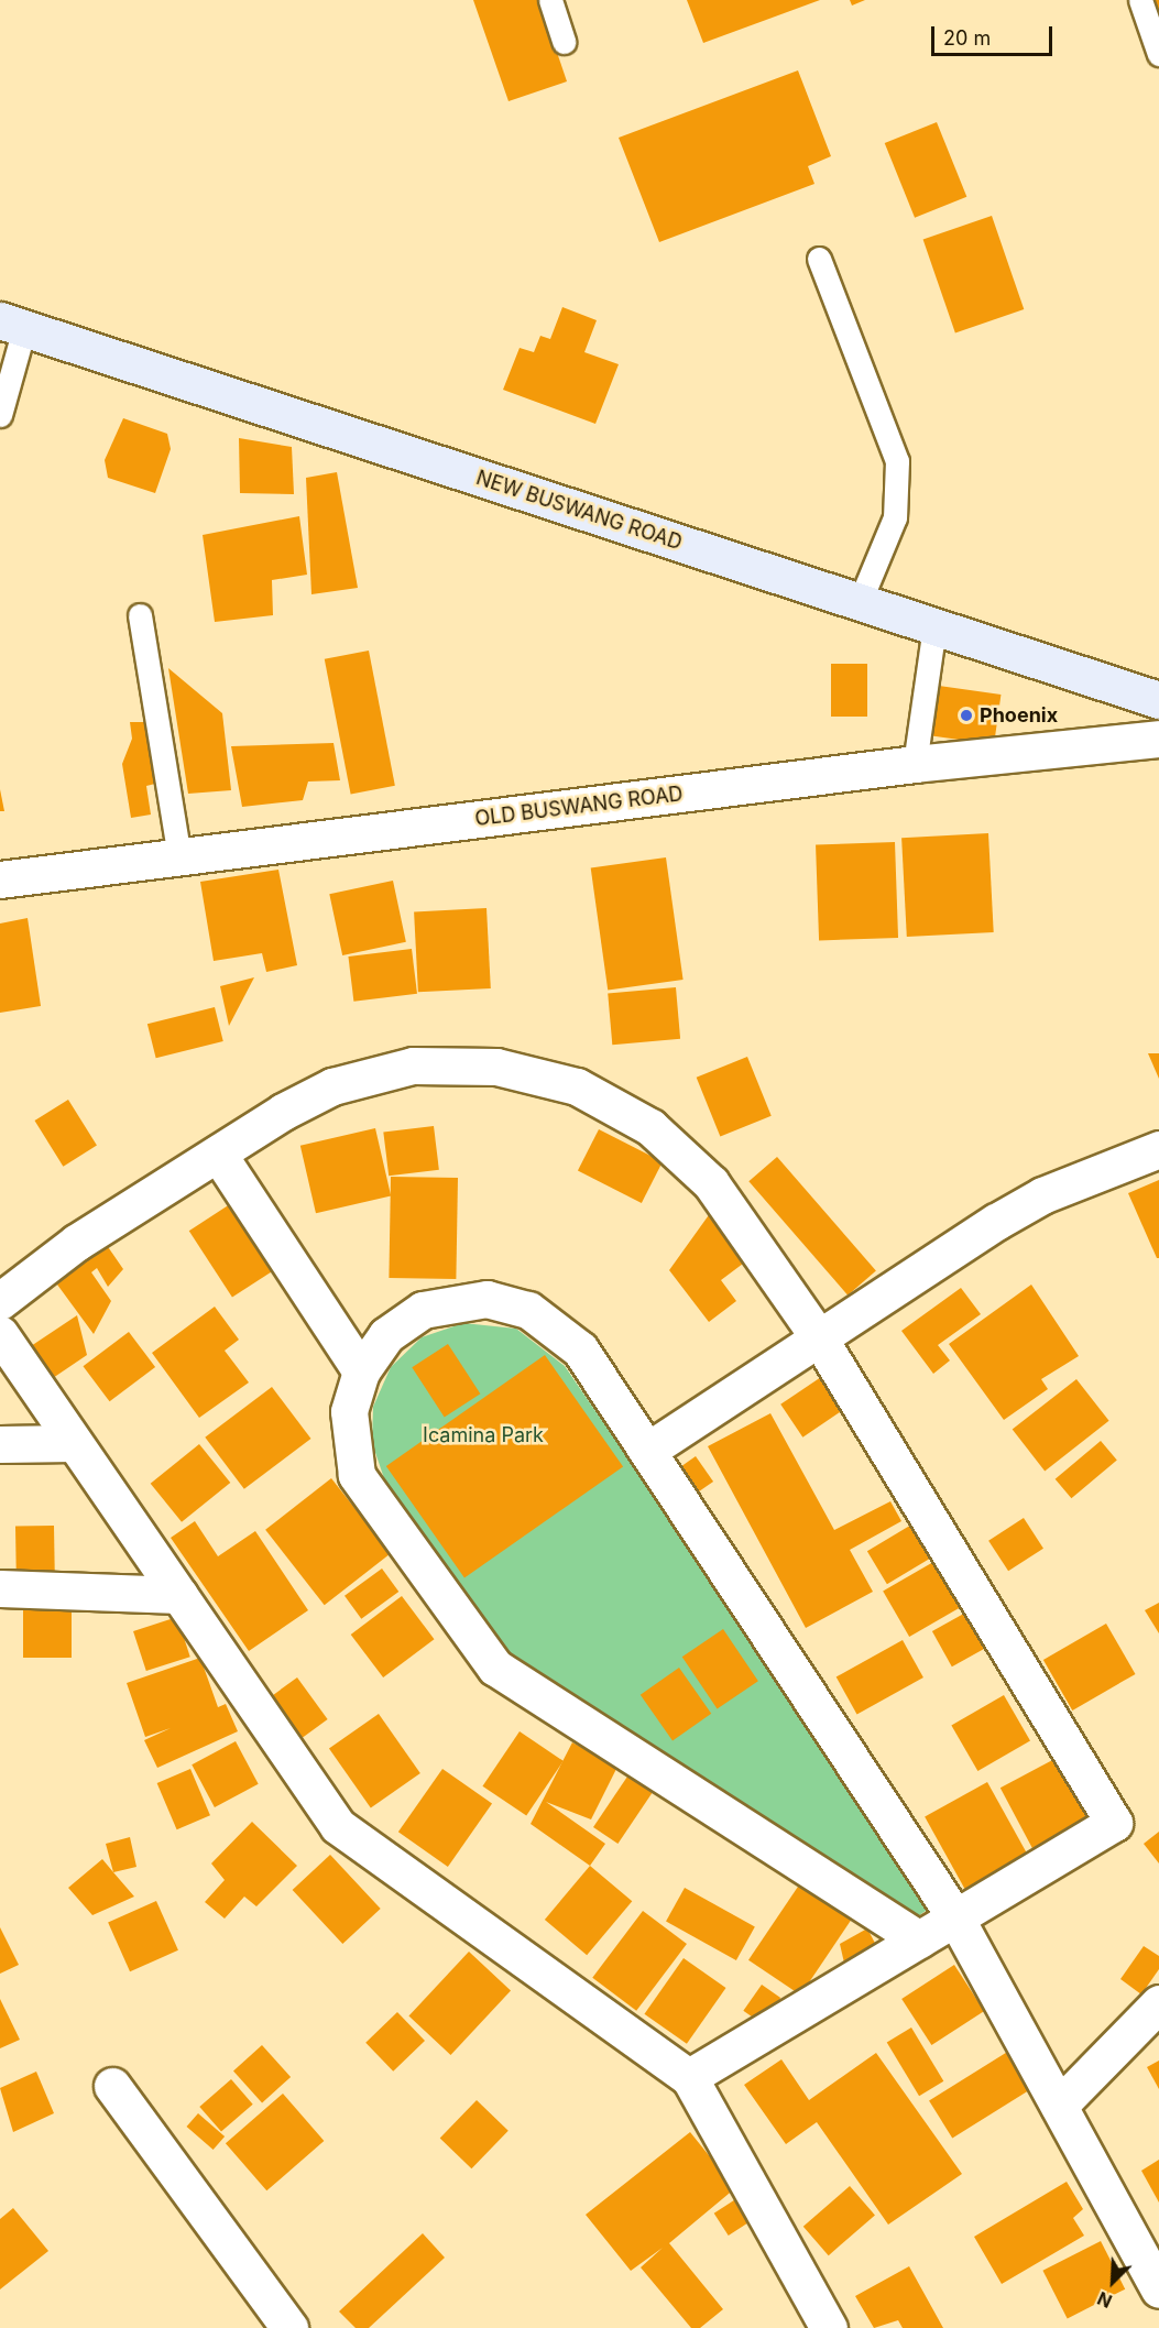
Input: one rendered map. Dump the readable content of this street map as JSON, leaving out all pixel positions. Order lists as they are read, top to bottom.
{
  "streets": {
    "street": ["NEW BUSWANG ROAD", "OLD BUSWANG ROAD"]
  },
  "parks": ["Icamina Park"],
  "places": ["Phoenix"],
  "scale_bar": "20 m",
  "north": "bottom left"
}
